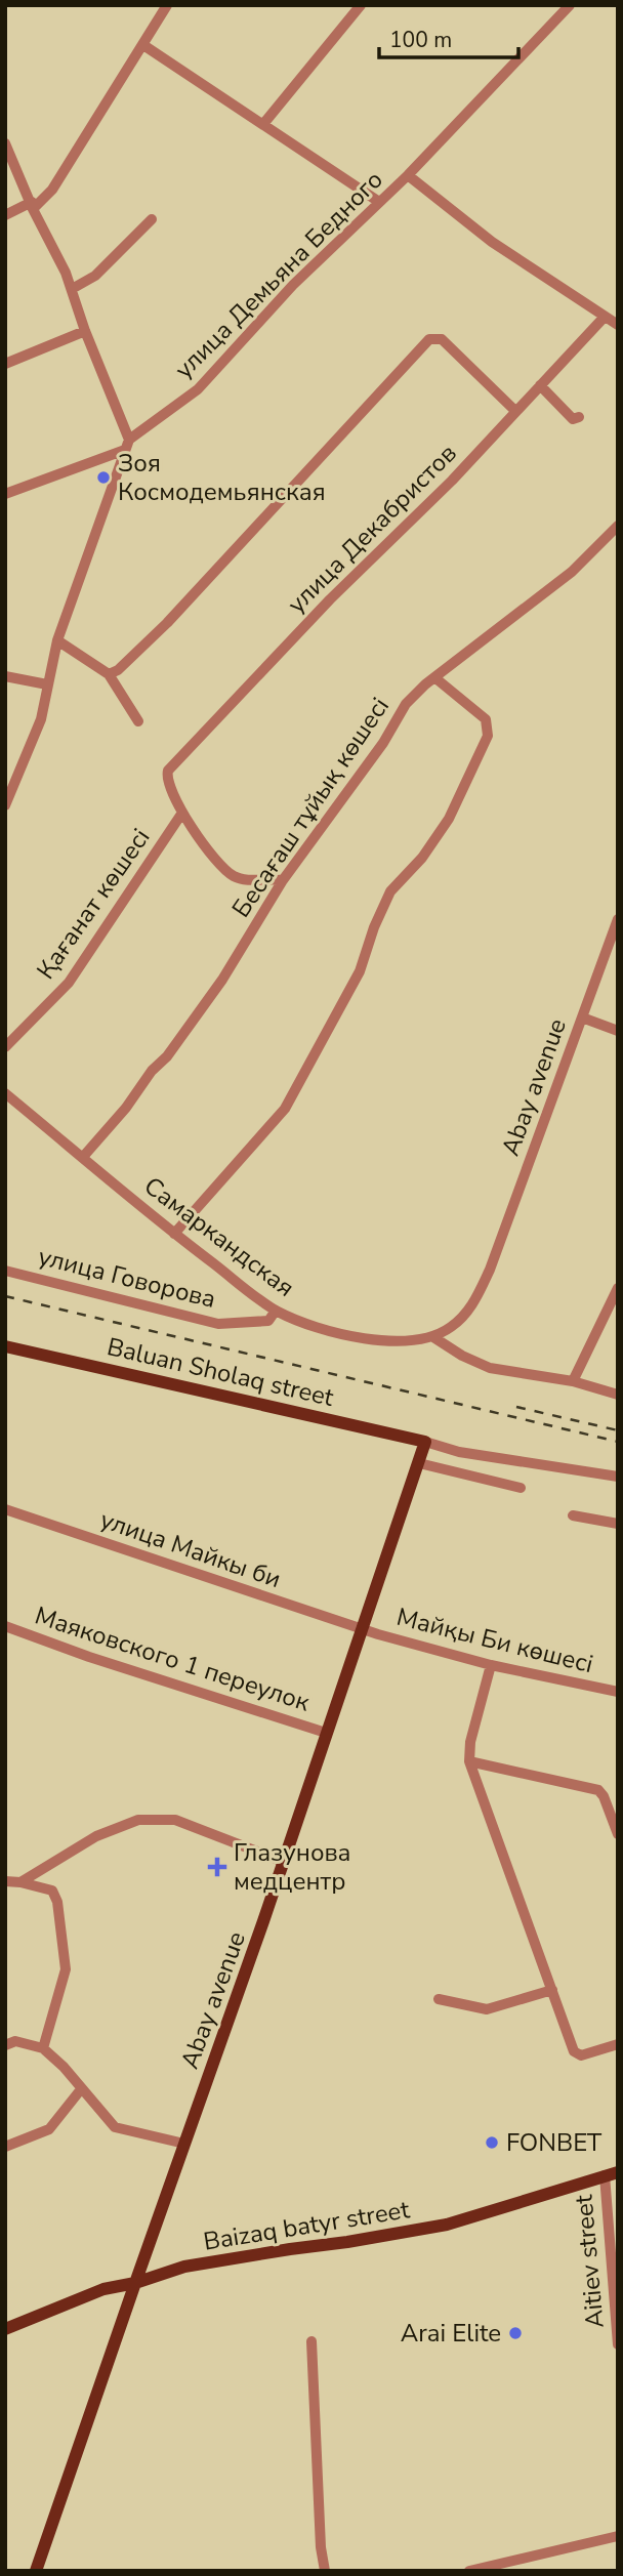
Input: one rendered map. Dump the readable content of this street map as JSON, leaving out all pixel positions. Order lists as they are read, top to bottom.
{
  "streets": {
    "main road": ["Abay avenue", "Baluan Sholaq street", "Baizaq batyr street"],
    "street": [
      "улица Демьяна Бедного",
      "улица Декабристов",
      "Бесағаш тұйық көшесі",
      "Қағанат көшесі",
      "Самаркандская",
      "улица Говорова",
      "улица Майкы би",
      "Майқы Би көшесі",
      "Маяковского 1 переулок",
      "Aitiev street"
    ]
  },
  "crossings": [
    ["улица Декабристов", "Қағанат көшесі"],
    ["Бесағаш тұйық көшесі", "Самаркандская"],
    ["Abay avenue", "Самаркандская"],
    ["Abay avenue", "Baluan Sholaq street"],
    ["Abay avenue", "улица Майкы би"],
    ["Abay avenue", "Майқы Би көшесі"],
    ["Abay avenue", "Маяковского 1 переулок"],
    ["Abay avenue", "Baizaq batyr street"],
    ["Самаркандская", "улица Говорова"],
    ["улица Майкы би", "Майқы Би көшесі"],
    ["Baizaq batyr street", "Aitiev street"]
  ],
  "places": {
    "other": ["Зоя Космодемьянская", "FONBET", "Arai Elite"],
    "health": ["Глазунова медцентр"]
  },
  "scale_bar": "100 m"
}
